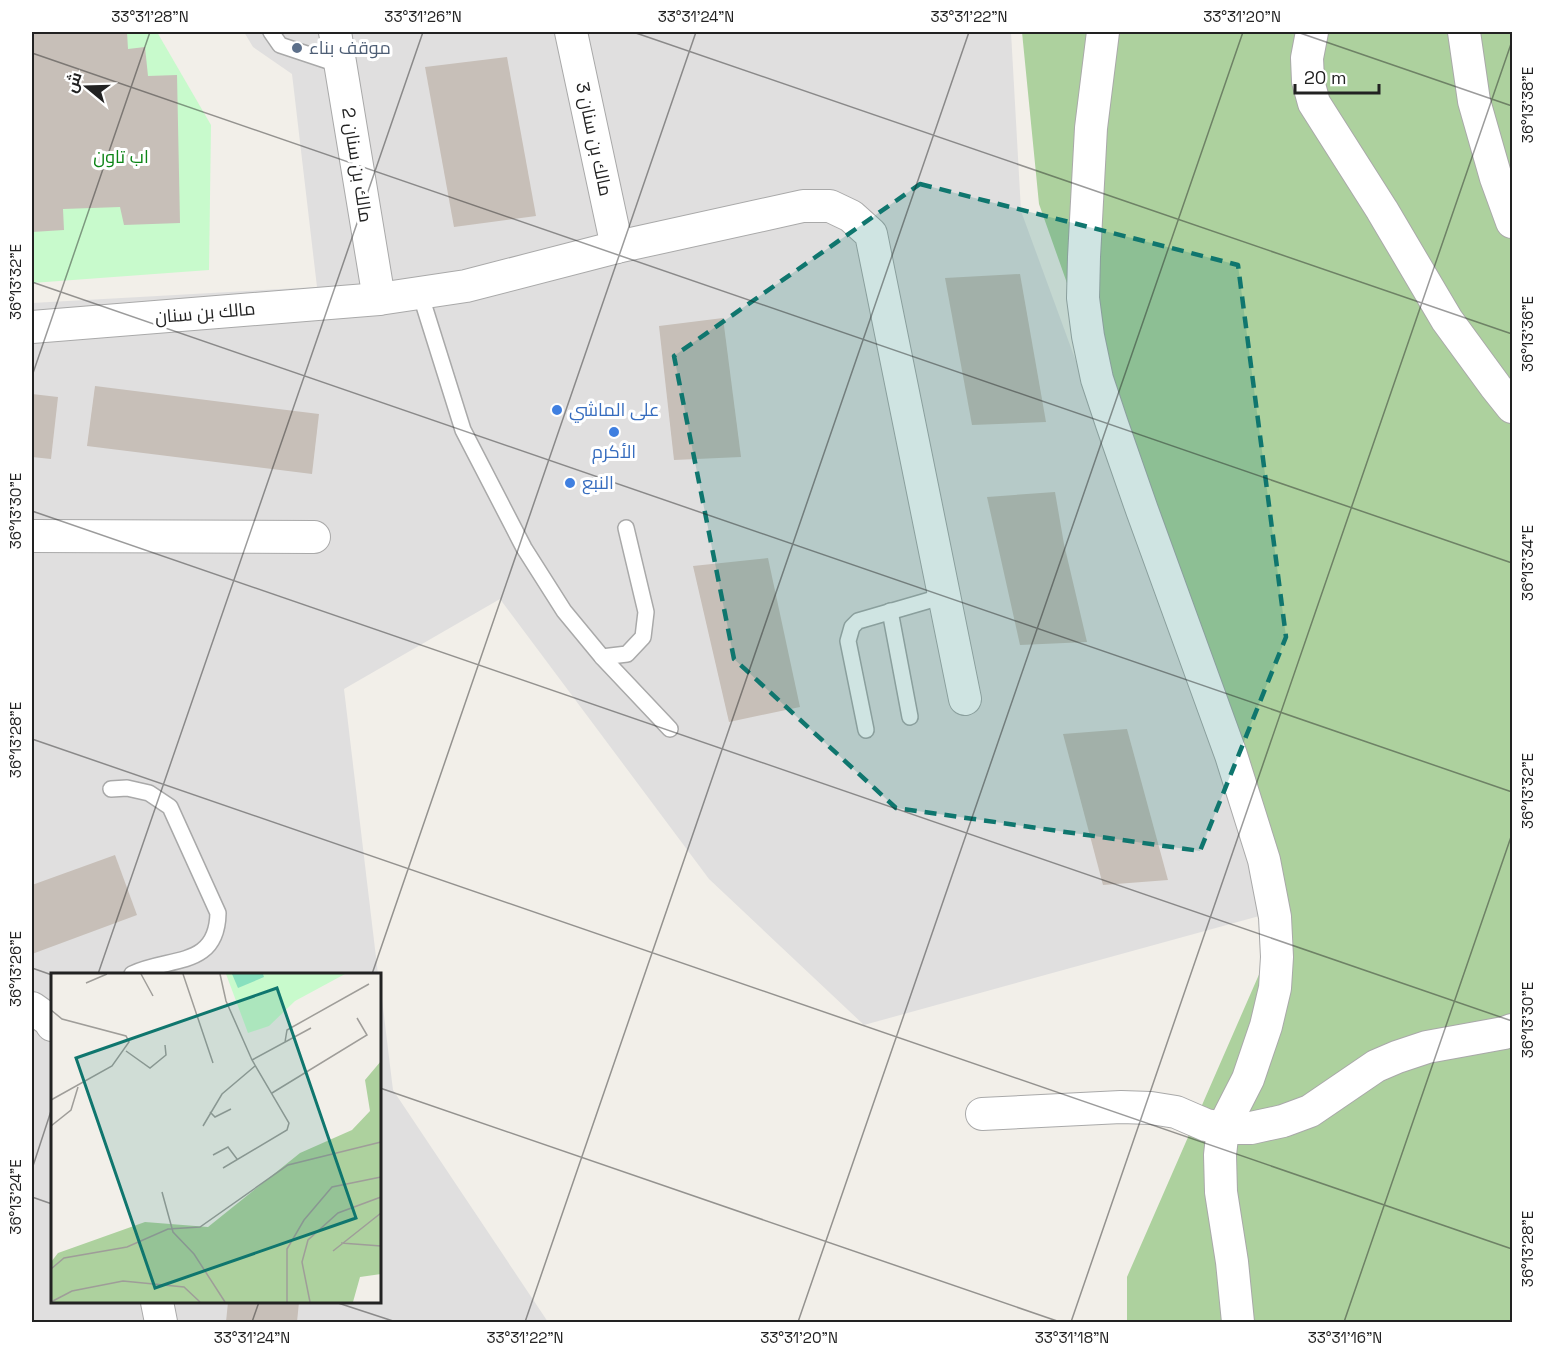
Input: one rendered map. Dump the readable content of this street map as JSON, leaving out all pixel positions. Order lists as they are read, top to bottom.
{
  "streets": {
    "street": ["مالك بن سنان 3", "مالك بن سنان 2", "مالك بن سنان"]
  },
  "crossings": [
    ["مالك بن سنان 3", "مالك بن سنان"],
    ["مالك بن سنان 2", "مالك بن سنان"]
  ],
  "parks": ["اب تاون"],
  "places": [
    "موقف بناء",
    "على الماشي",
    "الأكرم",
    "النبع"
  ],
  "scale_bar": "20 m",
  "north": "left",
  "coordinates": [
    "33°31'28\"N",
    "33°31'26\"N",
    "33°31'24\"N",
    "33°31'22\"N",
    "33°31'20\"N",
    "36°13'38\"E",
    "36°13'32\"E",
    "36°13'36\"E",
    "36°13'30\"E",
    "36°13'34\"E",
    "36°13'28\"E",
    "36°13'26\"E",
    "36°13'24\"E",
    "33°31'18\"N",
    "33°31'16\"N"
  ]
}
